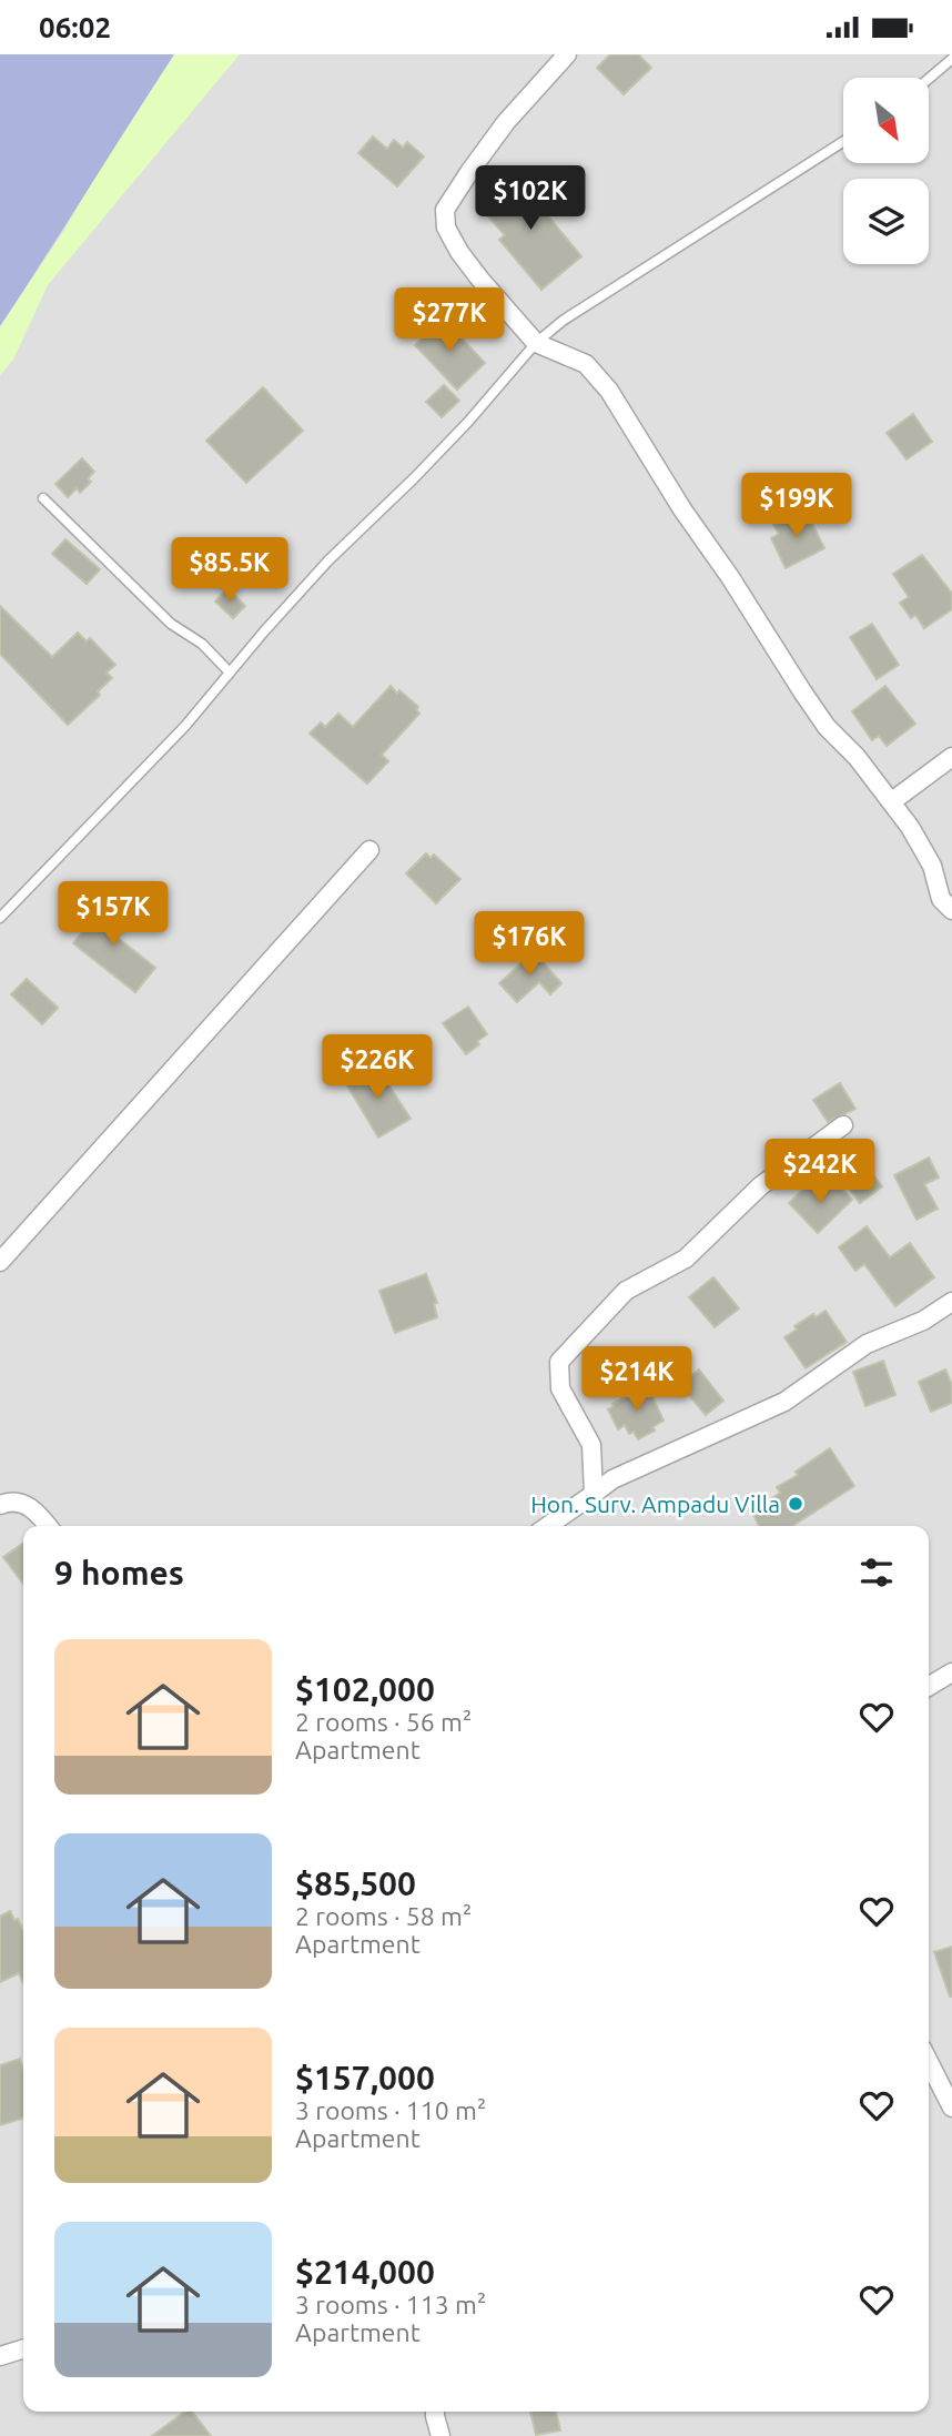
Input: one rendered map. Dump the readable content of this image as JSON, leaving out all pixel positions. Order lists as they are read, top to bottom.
{
  "places": ["Hon. Surv. Ampadu Villa"],
  "north": "bottom right",
  "page": {
    "status": "06:02",
    "price": [
      "$102K",
      "$277K",
      "$199K",
      "$85.5K",
      "$157K",
      "$176K",
      "$226K",
      "$242K",
      "$214K"
    ],
    "heading": "9 homes",
    "list": [
      {
        "name": "$102,000",
        "note": "2 rooms · 56 m² · Apartment"
      },
      {
        "name": "$85,500",
        "note": "2 rooms · 58 m² · Apartment"
      },
      {
        "name": "$157,000",
        "note": "3 rooms · 110 m² · Apartment"
      },
      {
        "name": "$214,000",
        "note": "3 rooms · 113 m² · Apartment"
      }
    ]
  }
}
